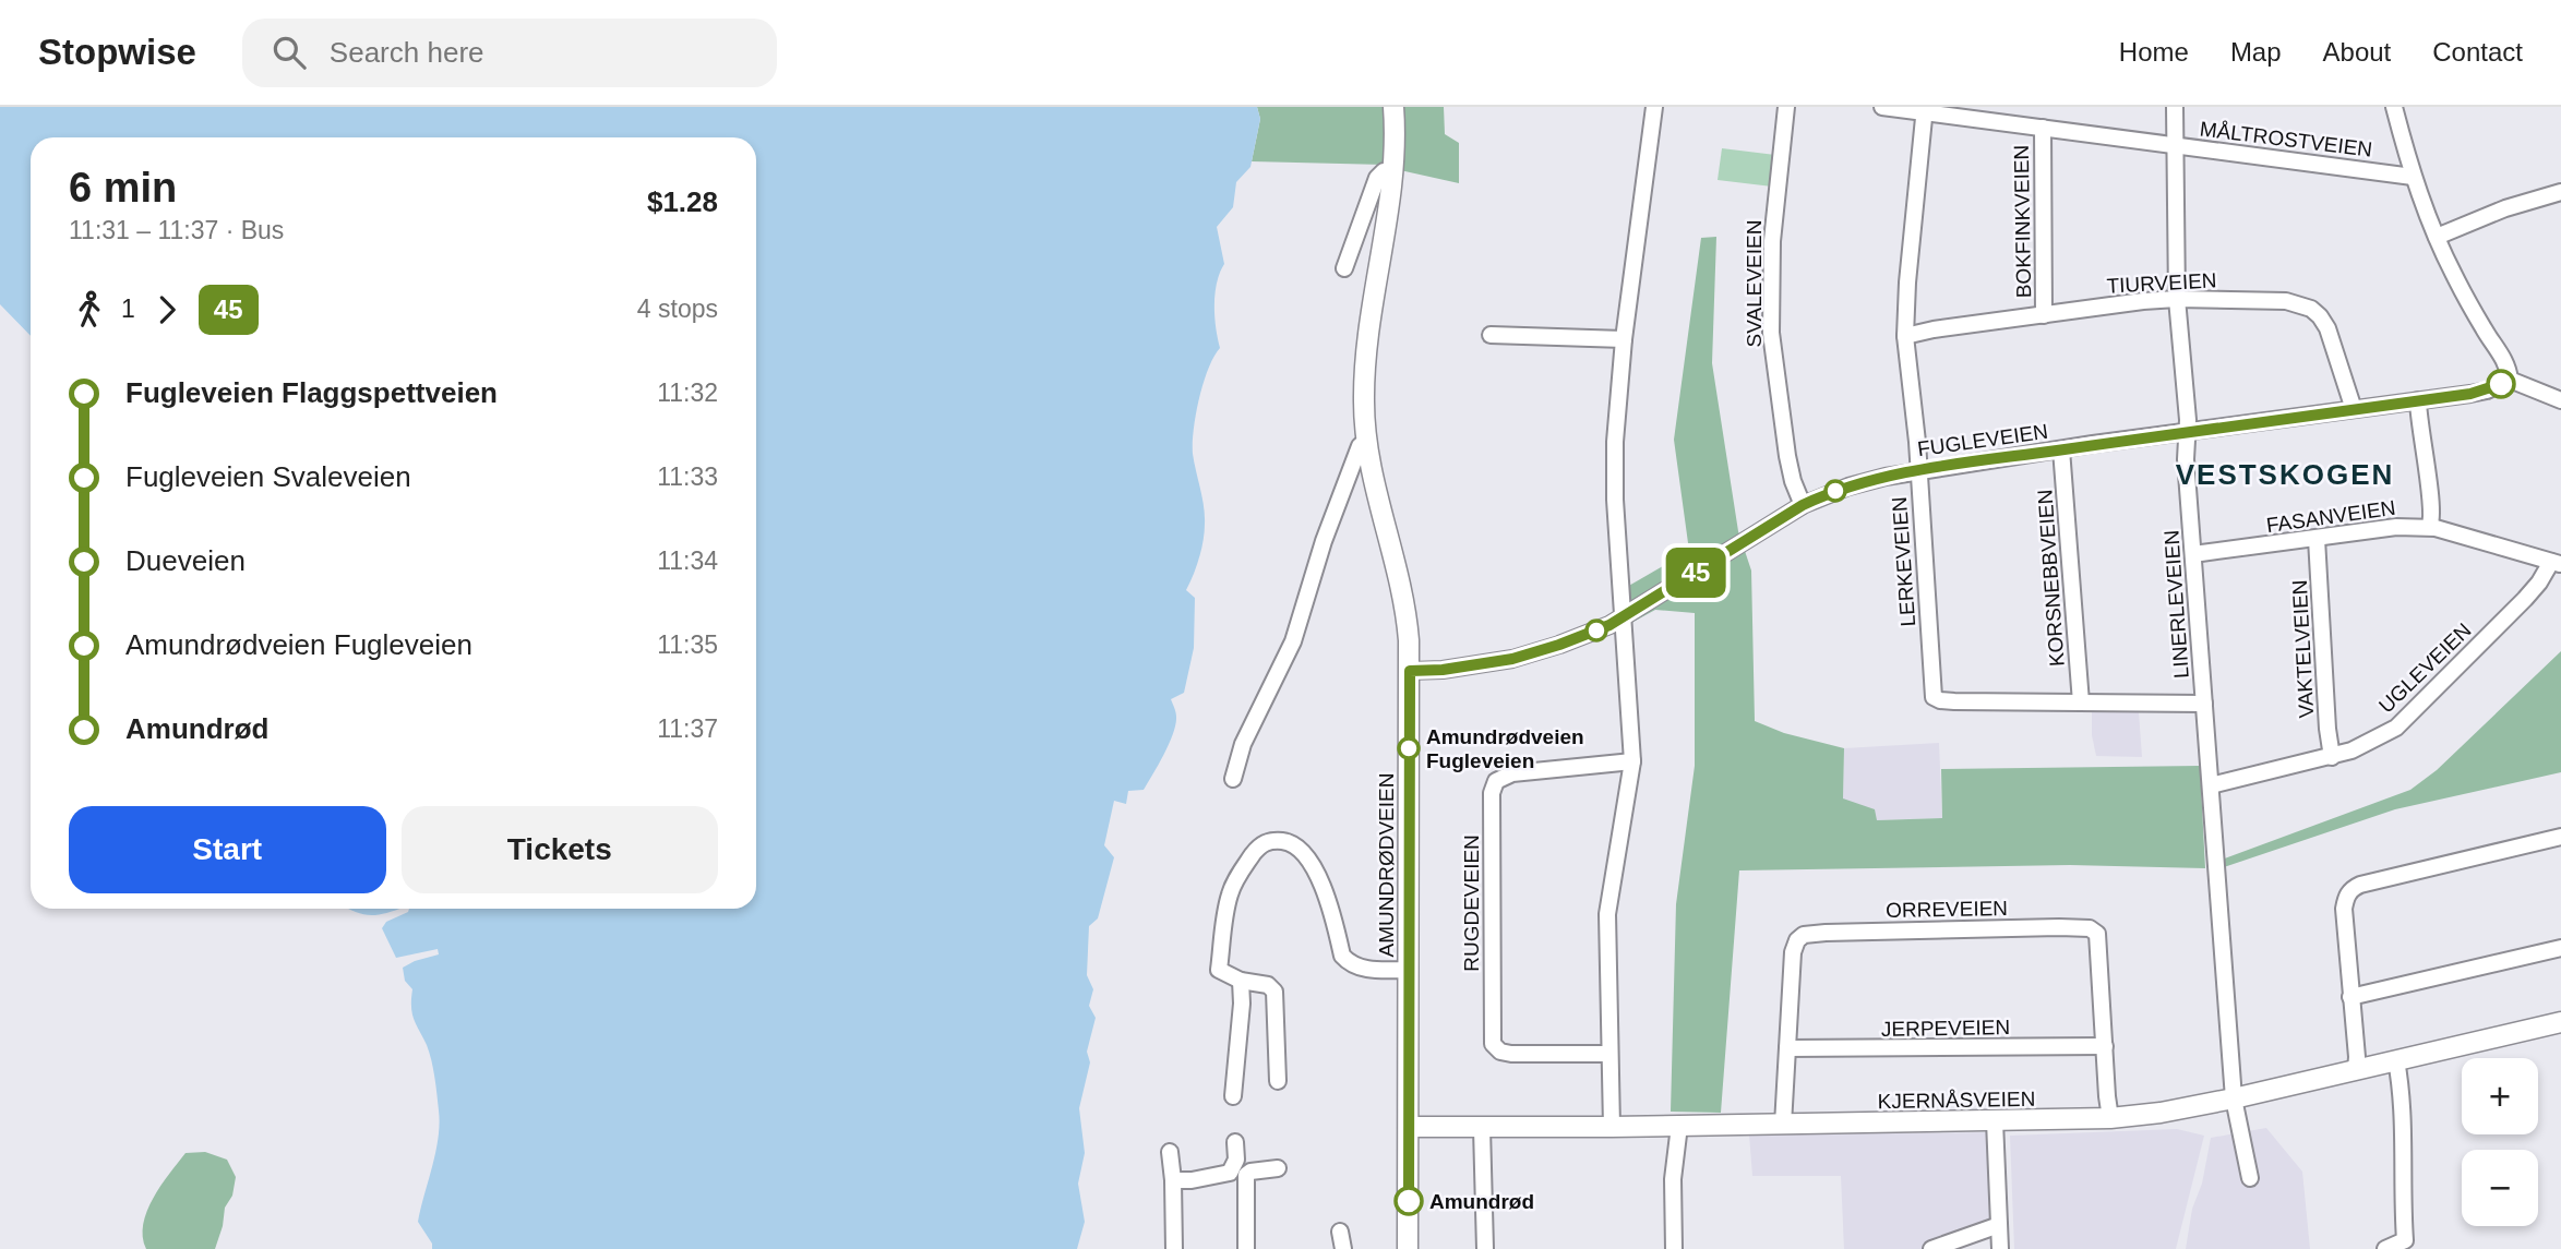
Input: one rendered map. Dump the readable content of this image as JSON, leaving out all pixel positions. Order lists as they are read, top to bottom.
{
  "streets": {
    "main road": ["AMUNDRØDVEIEN", "KJERNÅSVEIEN"],
    "street": [
      "MÅLTROSTVEIEN",
      "BOKFINKVEIEN",
      "TIURVEIEN",
      "SVALEVEIEN",
      "FUGLEVEIEN",
      "FASANVEIEN",
      "LERKEVEIEN",
      "KORSNEBBVEIEN",
      "LINERLEVEIEN",
      "VAKTELVEIEN",
      "UGLEVEIEN",
      "RUGDEVEIEN",
      "ORREVEIEN",
      "JERPEVEIEN"
    ]
  },
  "crossings": [
    ["MÅLTROSTVEIEN", "BOKFINKVEIEN"],
    ["MÅLTROSTVEIEN", "LERKEVEIEN"],
    ["MÅLTROSTVEIEN", "LINERLEVEIEN"],
    ["BOKFINKVEIEN", "TIURVEIEN"],
    ["TIURVEIEN", "FUGLEVEIEN"],
    ["TIURVEIEN", "LERKEVEIEN"],
    ["TIURVEIEN", "LINERLEVEIEN"],
    ["SVALEVEIEN", "FUGLEVEIEN"],
    ["FUGLEVEIEN", "LERKEVEIEN"],
    ["FUGLEVEIEN", "KORSNEBBVEIEN"],
    ["FUGLEVEIEN", "LINERLEVEIEN"],
    ["FUGLEVEIEN", "AMUNDRØDVEIEN"],
    ["FASANVEIEN", "LINERLEVEIEN"],
    ["FASANVEIEN", "VAKTELVEIEN"],
    ["FASANVEIEN", "UGLEVEIEN"],
    ["LERKEVEIEN", "KORSNEBBVEIEN"],
    ["LERKEVEIEN", "LINERLEVEIEN"],
    ["LINERLEVEIEN", "UGLEVEIEN"],
    ["LINERLEVEIEN", "KJERNÅSVEIEN"],
    ["VAKTELVEIEN", "UGLEVEIEN"],
    ["AMUNDRØDVEIEN", "KJERNÅSVEIEN"],
    ["ORREVEIEN", "JERPEVEIEN"],
    ["ORREVEIEN", "KJERNÅSVEIEN"]
  ],
  "districts": ["VESTSKOGEN"],
  "places": ["Amundrødveien Fugleveien", "Amundrød"],
  "lines": ["bus line 45"],
  "page": {
    "header": "Stopwise",
    "search": "Search here",
    "nav": [
      "Home",
      "Map",
      "About",
      "Contact"
    ],
    "on_map": "45",
    "heading": ["6 min", "11:31 – 11:37 · Bus", "$1.28"],
    "legs": ["1", "45", "4 stops"],
    "list": [
      {
        "name": "Fugleveien Flaggspettveien",
        "value": "11:32"
      },
      {
        "name": "Fugleveien Svaleveien",
        "value": "11:33"
      },
      {
        "name": "Dueveien",
        "value": "11:34"
      },
      {
        "name": "Amundrødveien Fugleveien",
        "value": "11:35"
      },
      {
        "name": "Amundrød",
        "value": "11:37"
      }
    ],
    "buttons": ["Start", "Tickets"],
    "map_buttons": ["+", "−"]
  }
}
